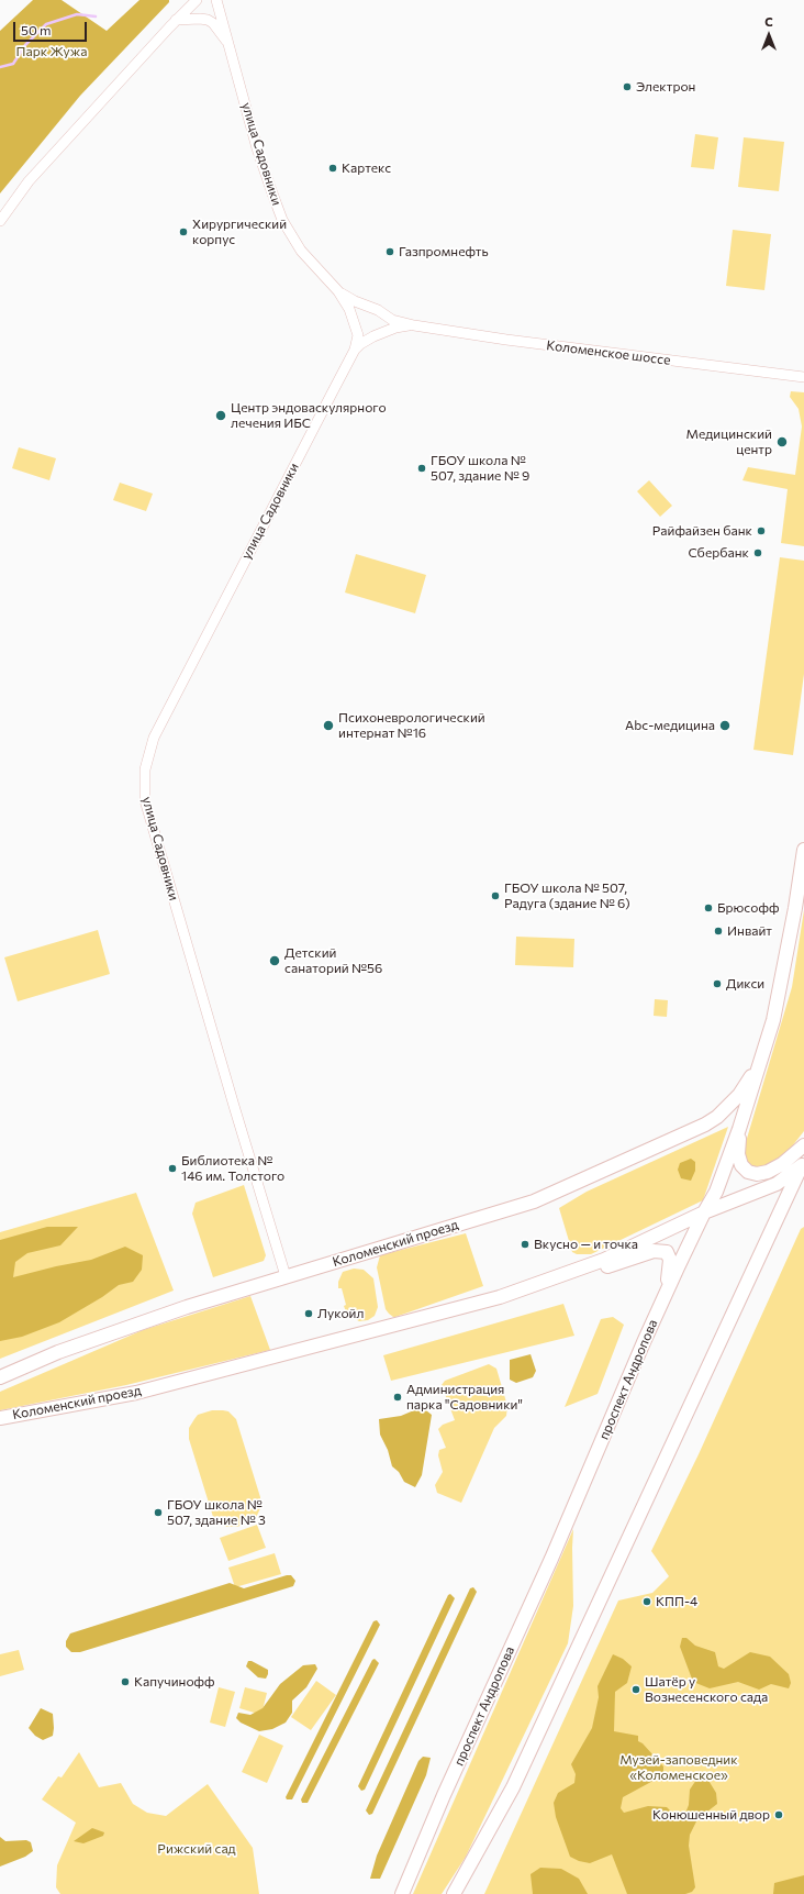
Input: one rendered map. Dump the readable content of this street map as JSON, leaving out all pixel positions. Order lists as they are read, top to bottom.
{
  "streets": {
    "main road": ["Коломенский проезд", "проспект Андропова"],
    "street": ["улица Садовники", "Коломенское шоссе"]
  },
  "crossings": [
    ["улица Садовники", "Коломенское шоссе"],
    ["улица Садовники", "Коломенский проезд"],
    ["Коломенский проезд", "проспект Андропова"]
  ],
  "parks": ["Парк Жужа", "Музей-заповедник «Коломенское»", "Рижский сад"],
  "places": [
    "Электрон",
    "Картекс",
    "Хирургический корпус",
    "Газпромнефть",
    "Центр эндоваскулярного лечения ИБС",
    "Медицинский центр",
    "ГБОУ школа № 507, здание № 9",
    "Райфайзен банк",
    "Сбербанк",
    "Психоневрологический интернат №16",
    "Abc-медицина",
    "ГБОУ школа № 507, Радуга (здание № 6)",
    "Брюсофф",
    "Инвайт",
    "Детский санаторий №56",
    "Дикси",
    "Библиотека № 146 им. Толстого",
    "Вкусно — и точка",
    "Лукойл",
    "Администрация парка \"Садовники\"",
    "ГБОУ школа № 507, здание № 3",
    "КПП-4",
    "Капучинофф",
    "Шатёр у Вознесенского сада",
    "Конюшенный двор"
  ],
  "scale_bar": "50 m",
  "north": "top"
}
